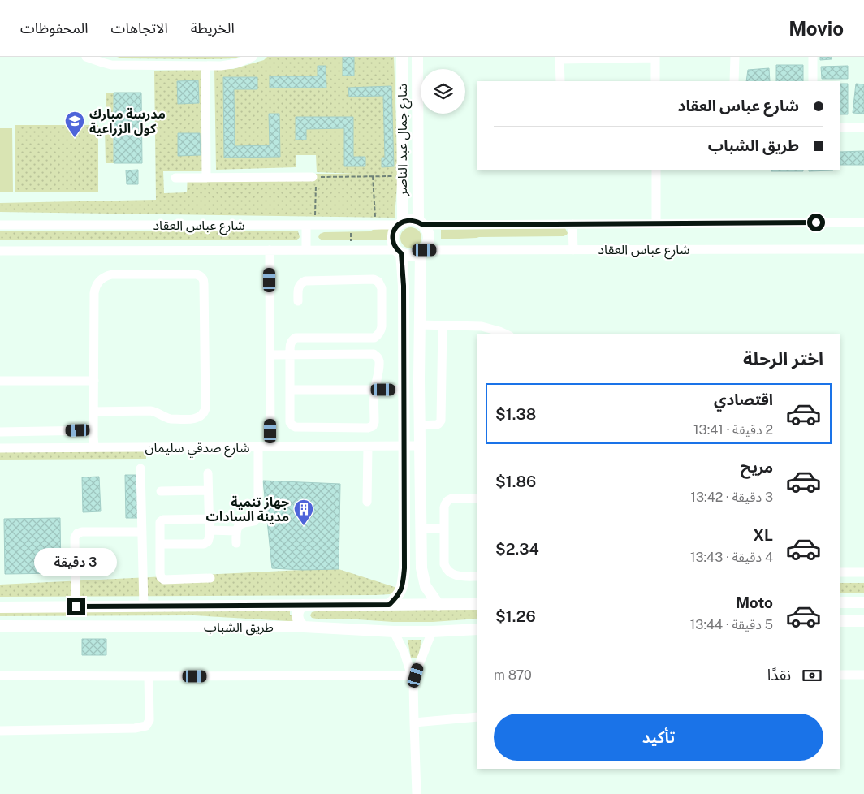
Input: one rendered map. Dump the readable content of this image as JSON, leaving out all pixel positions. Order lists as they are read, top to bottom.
{
  "streets": {
    "main road": ["شارع جمال عبد الناصر", "طريق الشباب"],
    "street": ["شارع عباس العقاد", "شارع صدقي سليمان"]
  },
  "crossings": [
    ["شارع جمال عبد الناصر", "شارع عباس العقاد"]
  ],
  "places": {
    "school or university": ["مدرسة مبارك كول الزراعية"],
    "building": ["جهاز تنمية مدينة السادات"]
  },
  "page": {
    "header": "Movio",
    "nav": ["الخريطة", "الاتجاهات", "المحفوظات"],
    "banner": ["شارع عباس العقاد", "طريق الشباب"],
    "heading": "اختر الرحلة",
    "list": [
      {
        "name": "اقتصادي",
        "note": "2 دقيقة · 13:41",
        "value": "$1.38"
      },
      {
        "name": "مريح",
        "note": "3 دقيقة · 13:42",
        "value": "$1.86"
      },
      {
        "name": "XL",
        "note": "4 دقيقة · 13:43",
        "value": "$2.34"
      },
      {
        "name": "Moto",
        "note": "5 دقيقة · 13:44",
        "value": "$1.26"
      }
    ],
    "bubble": "3 دقيقة",
    "pay": ["نقدًا", "870 m"],
    "buttons": "تأكيد"
  }
}
